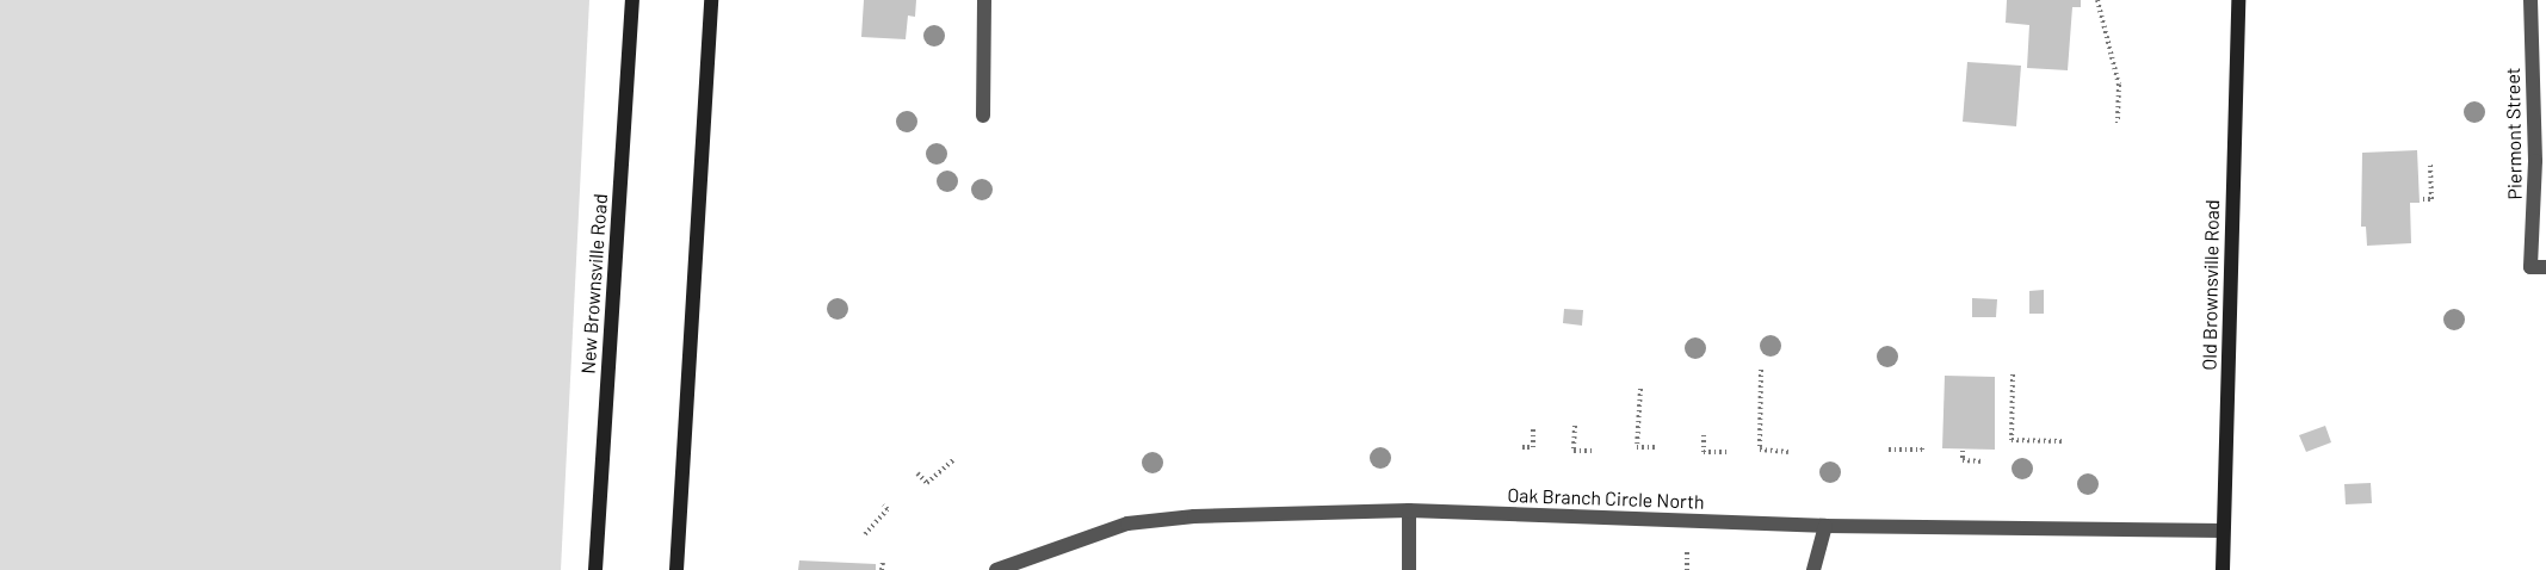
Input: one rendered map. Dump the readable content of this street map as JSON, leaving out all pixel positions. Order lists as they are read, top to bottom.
{
  "streets": {
    "main road": ["New Brownsville Road", "Old Brownsville Road"],
    "street": ["Piermont Street", "Oak Branch Circle North"]
  },
  "crossings": [
    ["Old Brownsville Road", "Oak Branch Circle North"]
  ]
}
